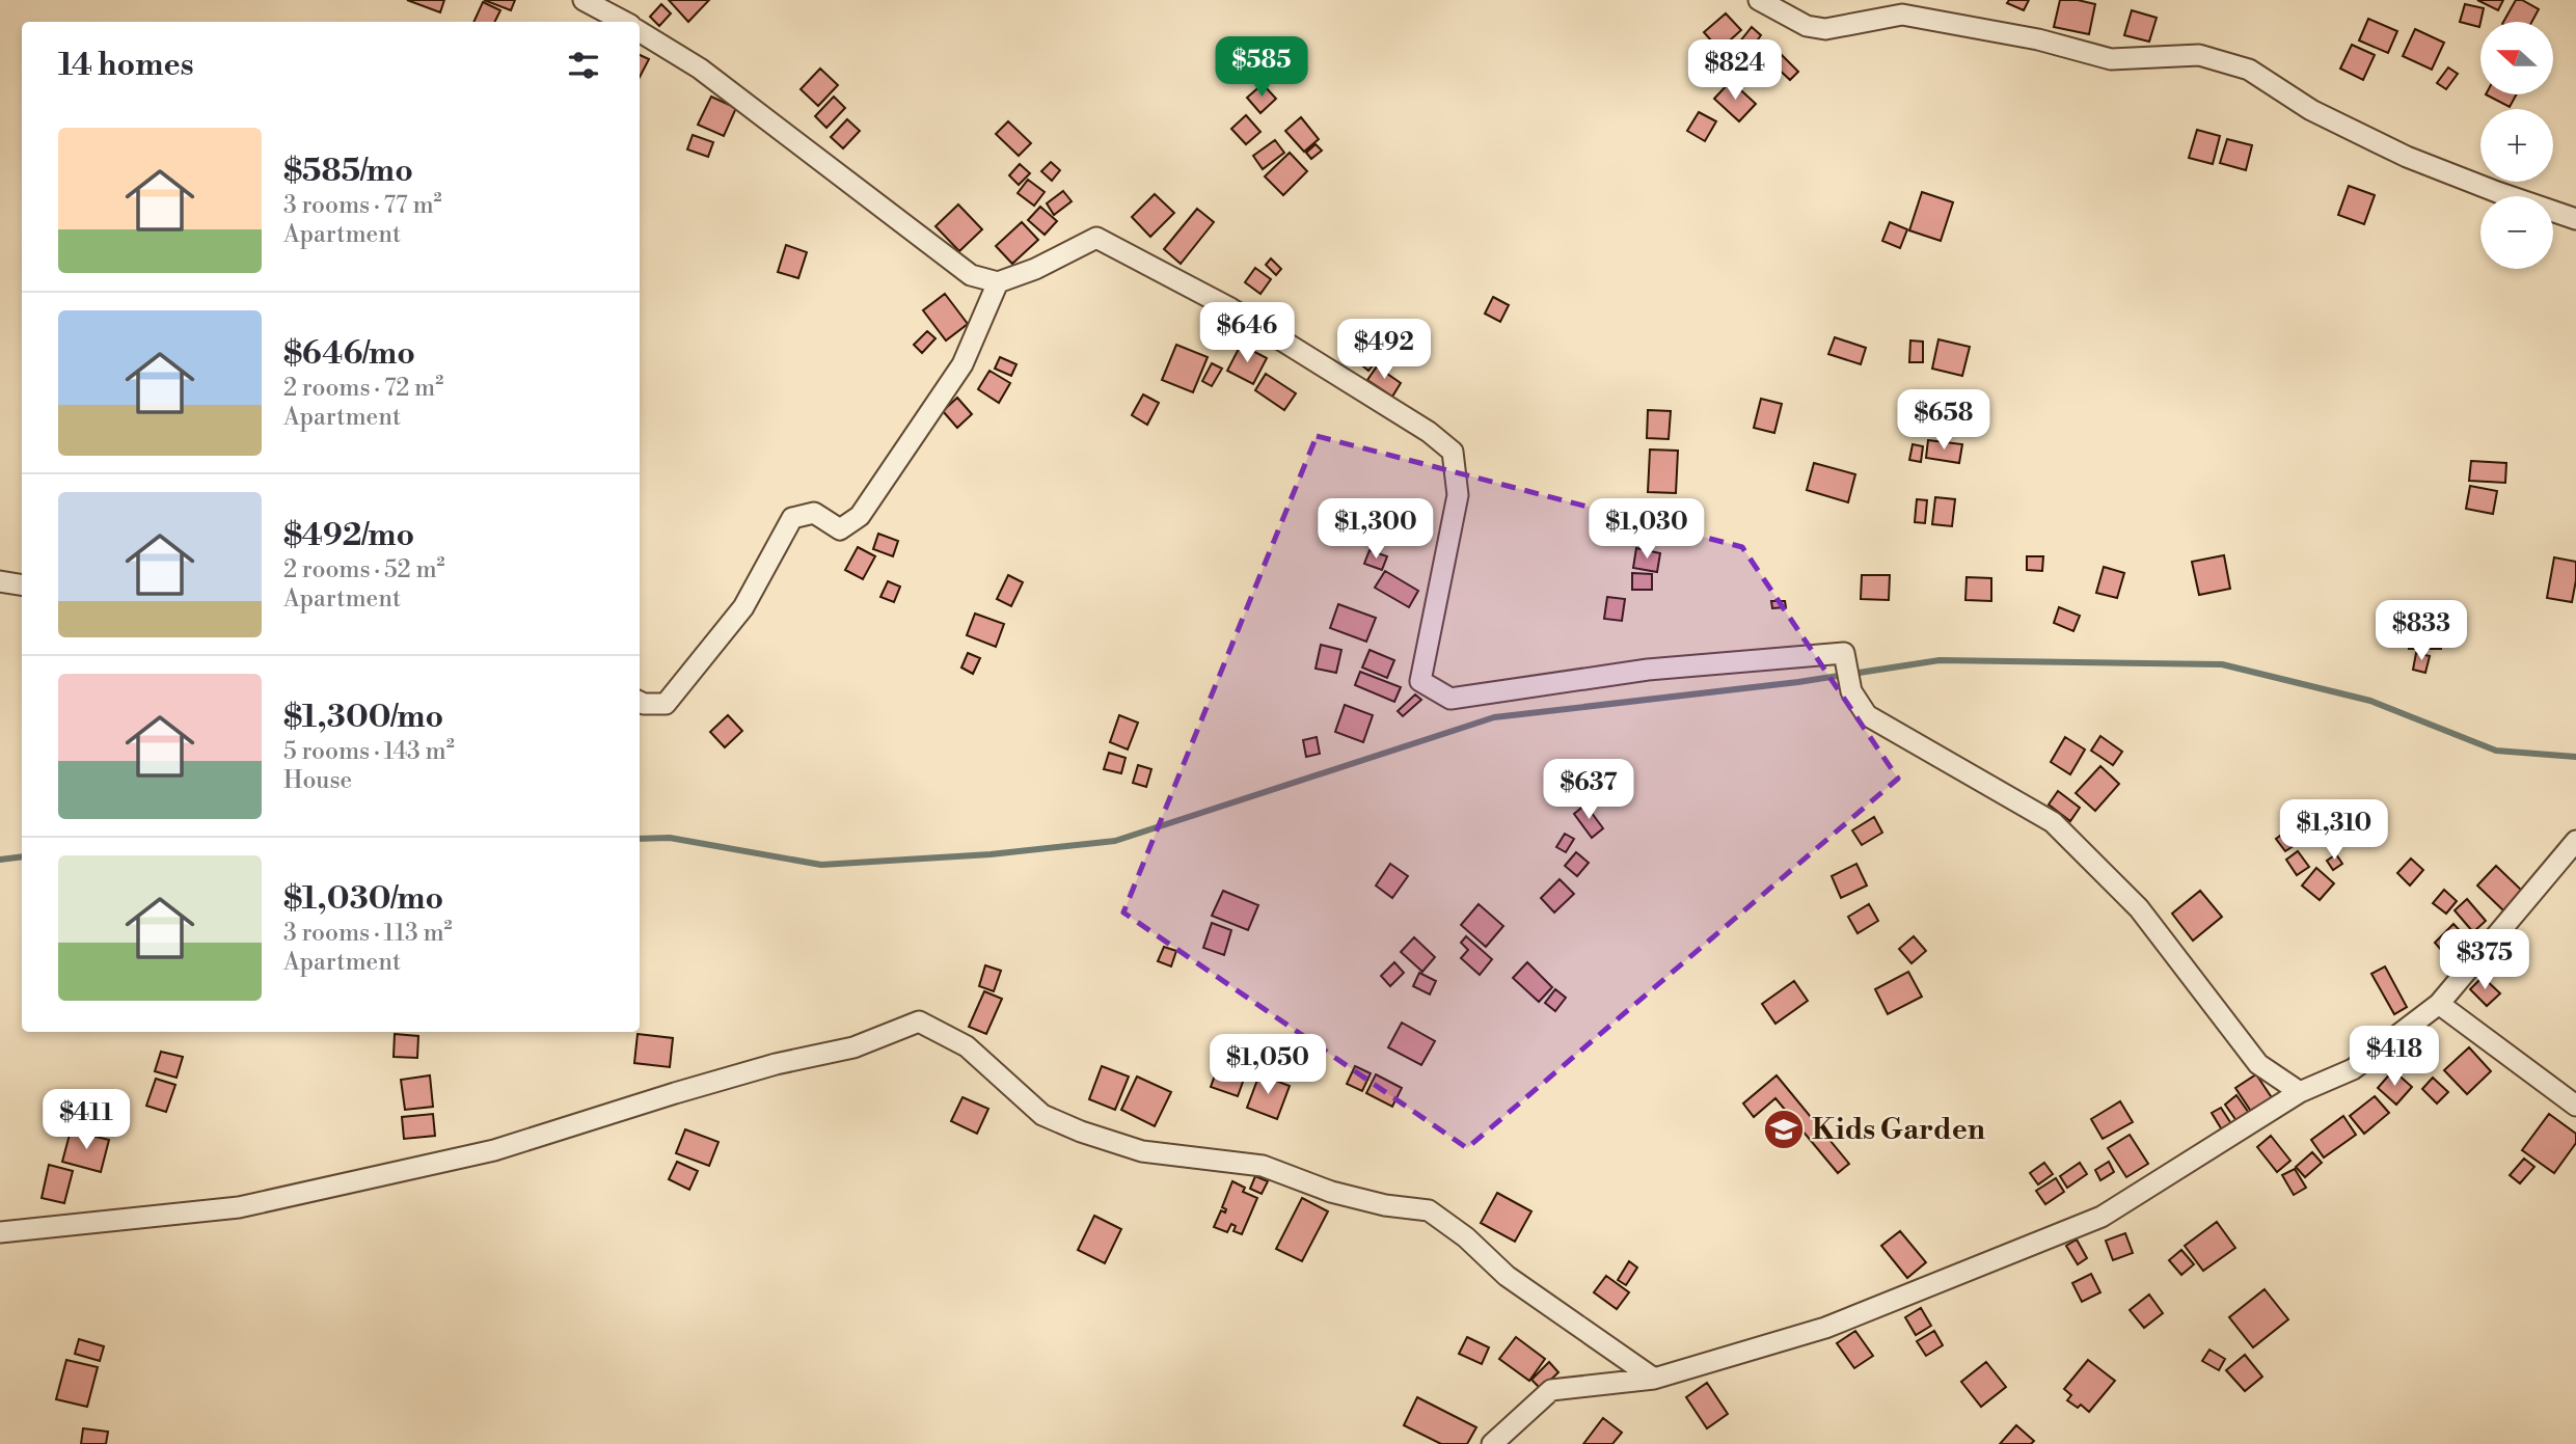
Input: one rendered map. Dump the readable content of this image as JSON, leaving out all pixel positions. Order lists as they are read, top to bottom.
{
  "places": {
    "school or university": ["Kids Garden"]
  },
  "north": "left",
  "page": {
    "map_buttons": ["+", "−"],
    "heading": "14 homes",
    "price": [
      "$585",
      "$824",
      "$646",
      "$492",
      "$658",
      "$1,300",
      "$1,030",
      "$833",
      "$637",
      "$1,310",
      "$375",
      "$418",
      "$1,050",
      "$411"
    ],
    "list": [
      {
        "name": "$585/mo",
        "note": "3 rooms · 77 m² · Apartment"
      },
      {
        "name": "$646/mo",
        "note": "2 rooms · 72 m² · Apartment"
      },
      {
        "name": "$492/mo",
        "note": "2 rooms · 52 m² · Apartment"
      },
      {
        "name": "$1,300/mo",
        "note": "5 rooms · 143 m² · House"
      },
      {
        "name": "$1,030/mo",
        "note": "3 rooms · 113 m² · Apartment"
      }
    ]
  }
}
